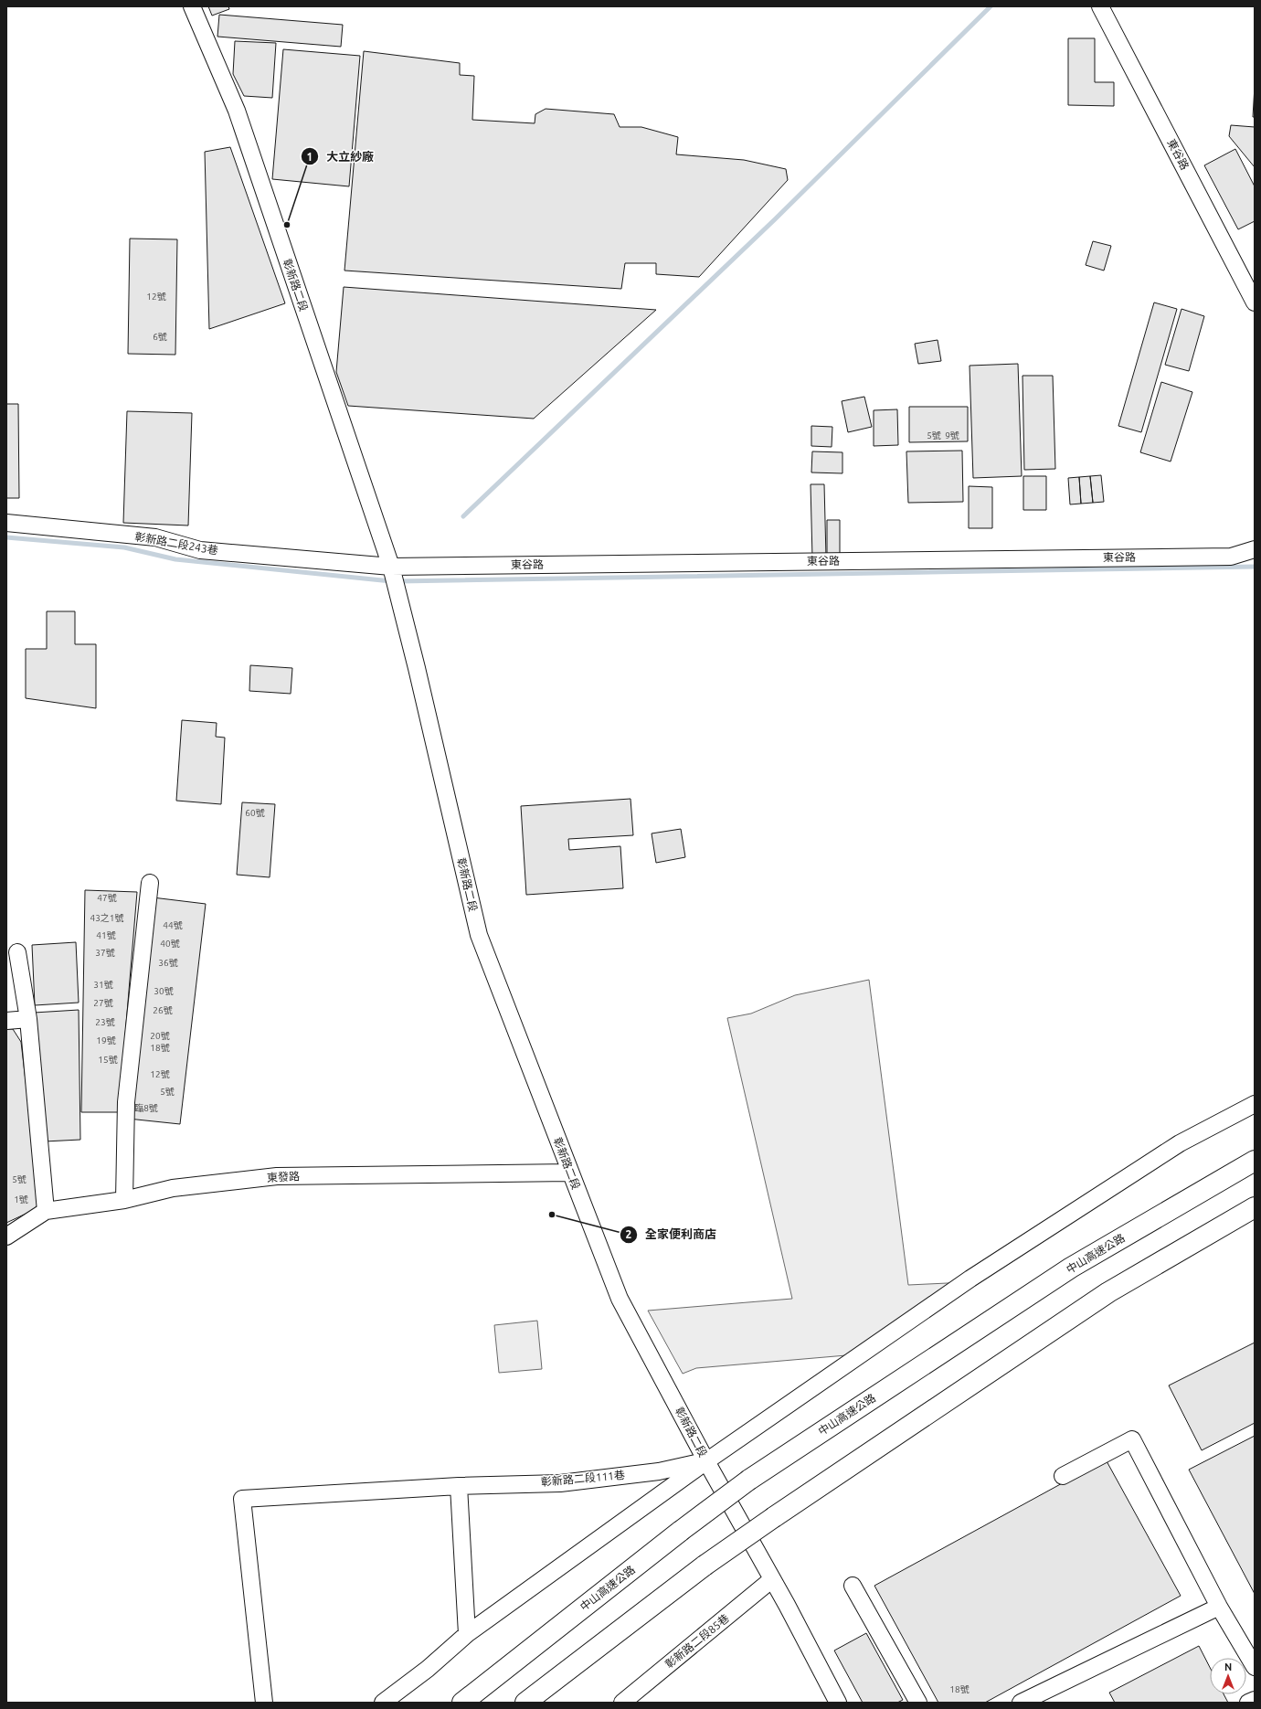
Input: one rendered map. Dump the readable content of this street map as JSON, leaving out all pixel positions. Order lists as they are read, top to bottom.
{
  "streets": {
    "highway": ["中山高速公路"],
    "street": [
      "東谷路",
      "彰新路二段",
      "彰新路二段243巷",
      "東發路",
      "彰新路二段111巷",
      "彰新路二段85巷"
    ]
  },
  "crossings": [
    ["東谷路", "彰新路二段"],
    ["東谷路", "彰新路二段243巷"],
    ["彰新路二段", "彰新路二段243巷"],
    ["彰新路二段", "東發路"],
    ["彰新路二段", "彰新路二段111巷"],
    ["彰新路二段", "彰新路二段85巷"]
  ],
  "places": ["大立紗廠", "全家便利商店"],
  "house_numbers": [
    "12號",
    "6號",
    "5號",
    "9號",
    "60號",
    "47號",
    "43之1號",
    "44號",
    "41號",
    "40號",
    "37號",
    "36號",
    "31號",
    "30號",
    "27號",
    "26號",
    "23號",
    "20號",
    "19號",
    "18號",
    "15號",
    "12號",
    "5號",
    "臨8號",
    "5號",
    "1號",
    "18號"
  ],
  "north": "top"
}
